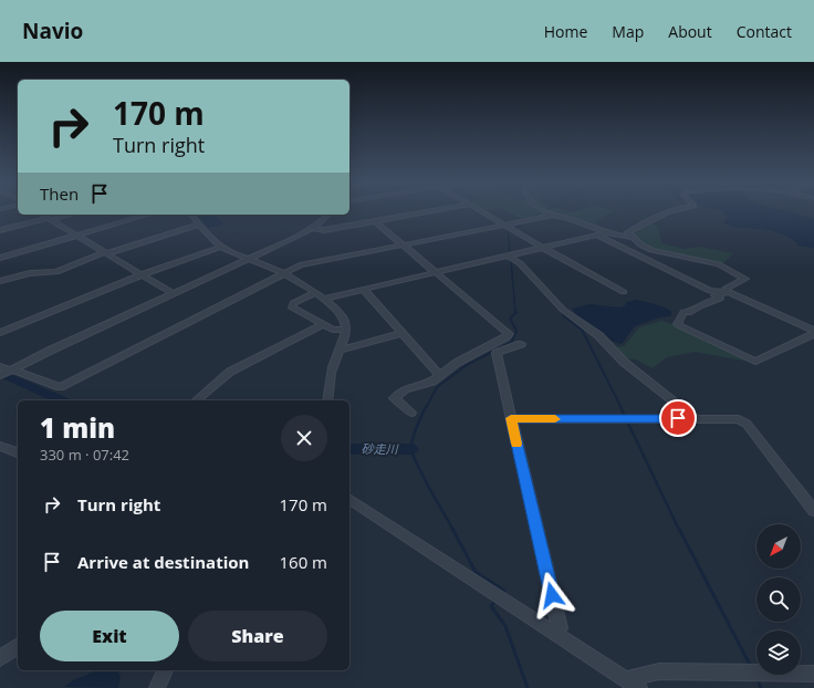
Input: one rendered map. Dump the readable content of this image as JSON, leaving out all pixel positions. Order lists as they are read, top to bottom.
{
  "water": ["砂走川"],
  "north": "bottom left",
  "page": {
    "header": "Navio",
    "nav": [
      "Home",
      "Map",
      "About",
      "Contact"
    ],
    "turn": ["170 m", "Turn right"],
    "then": "Then",
    "heading": ["1 min", "330 m · 07:42"],
    "list": [
      {
        "name": "Turn right",
        "value": "170 m"
      },
      {
        "name": "Arrive at destination",
        "value": "160 m"
      }
    ],
    "buttons": ["Exit", "Share"]
  }
}
